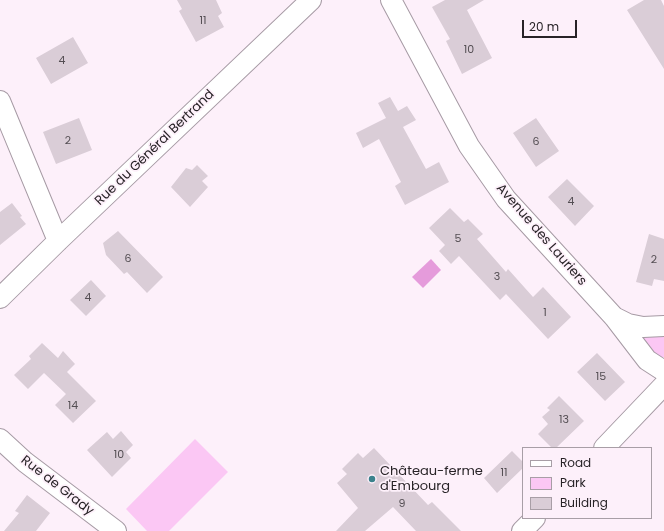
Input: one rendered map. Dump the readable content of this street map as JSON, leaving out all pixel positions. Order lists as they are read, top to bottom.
{
  "streets": {
    "street": ["Rue du Général Bertrand", "Avenue des Lauriers", "Rue de Grady"]
  },
  "places": ["Château-ferme d'Embourg"],
  "house_numbers": [
    "11",
    "10",
    "4",
    "2",
    "6",
    "4",
    "5",
    "6",
    "2",
    "3",
    "4",
    "1",
    "15",
    "14",
    "13",
    "10",
    "11",
    "9"
  ],
  "legend": ["Road", "Park", "Building"],
  "scale_bar": "20 m"
}
